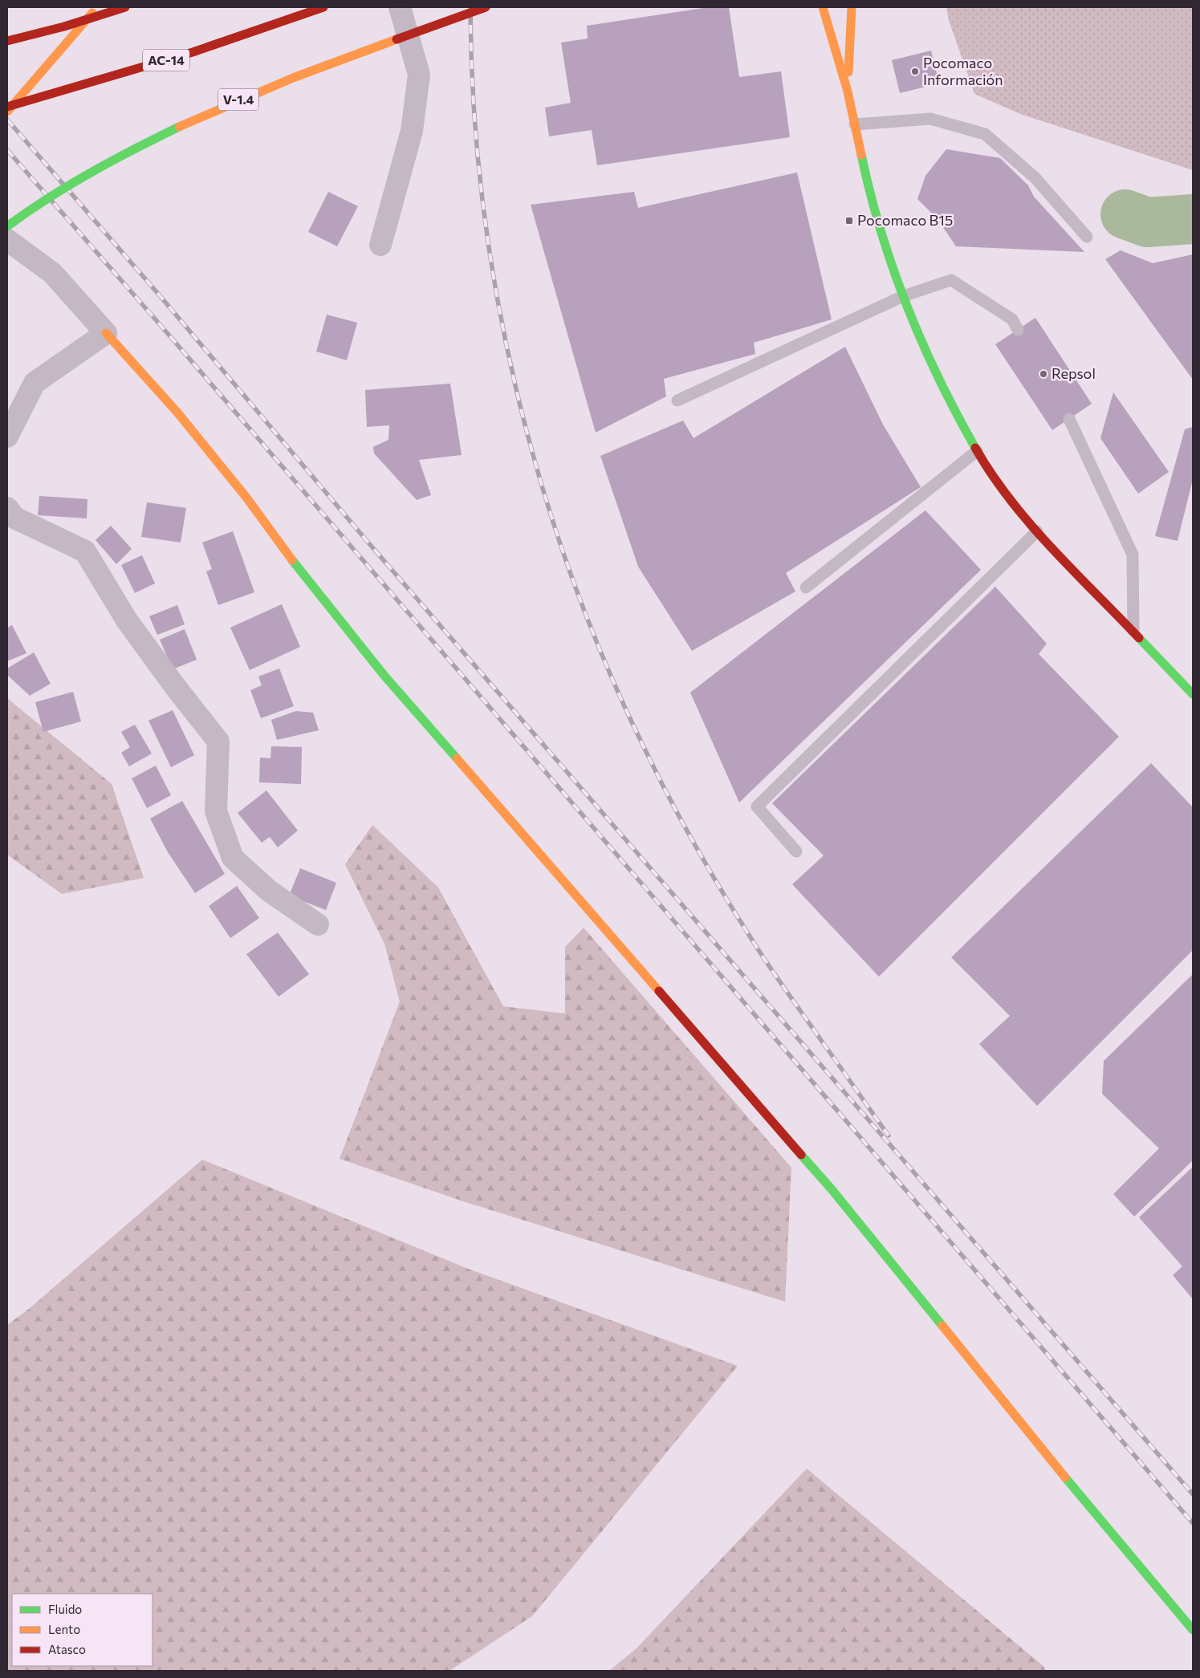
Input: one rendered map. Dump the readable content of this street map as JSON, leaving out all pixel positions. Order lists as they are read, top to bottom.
{
  "streets": {
    "main road": ["AC-14", "V-1.4"]
  },
  "places": {
    "other": ["Pocomaco Información", "Repsol"],
    "transit": ["Pocomaco B15"]
  },
  "legend": ["Fluido", "Lento", "Atasco"]
}
